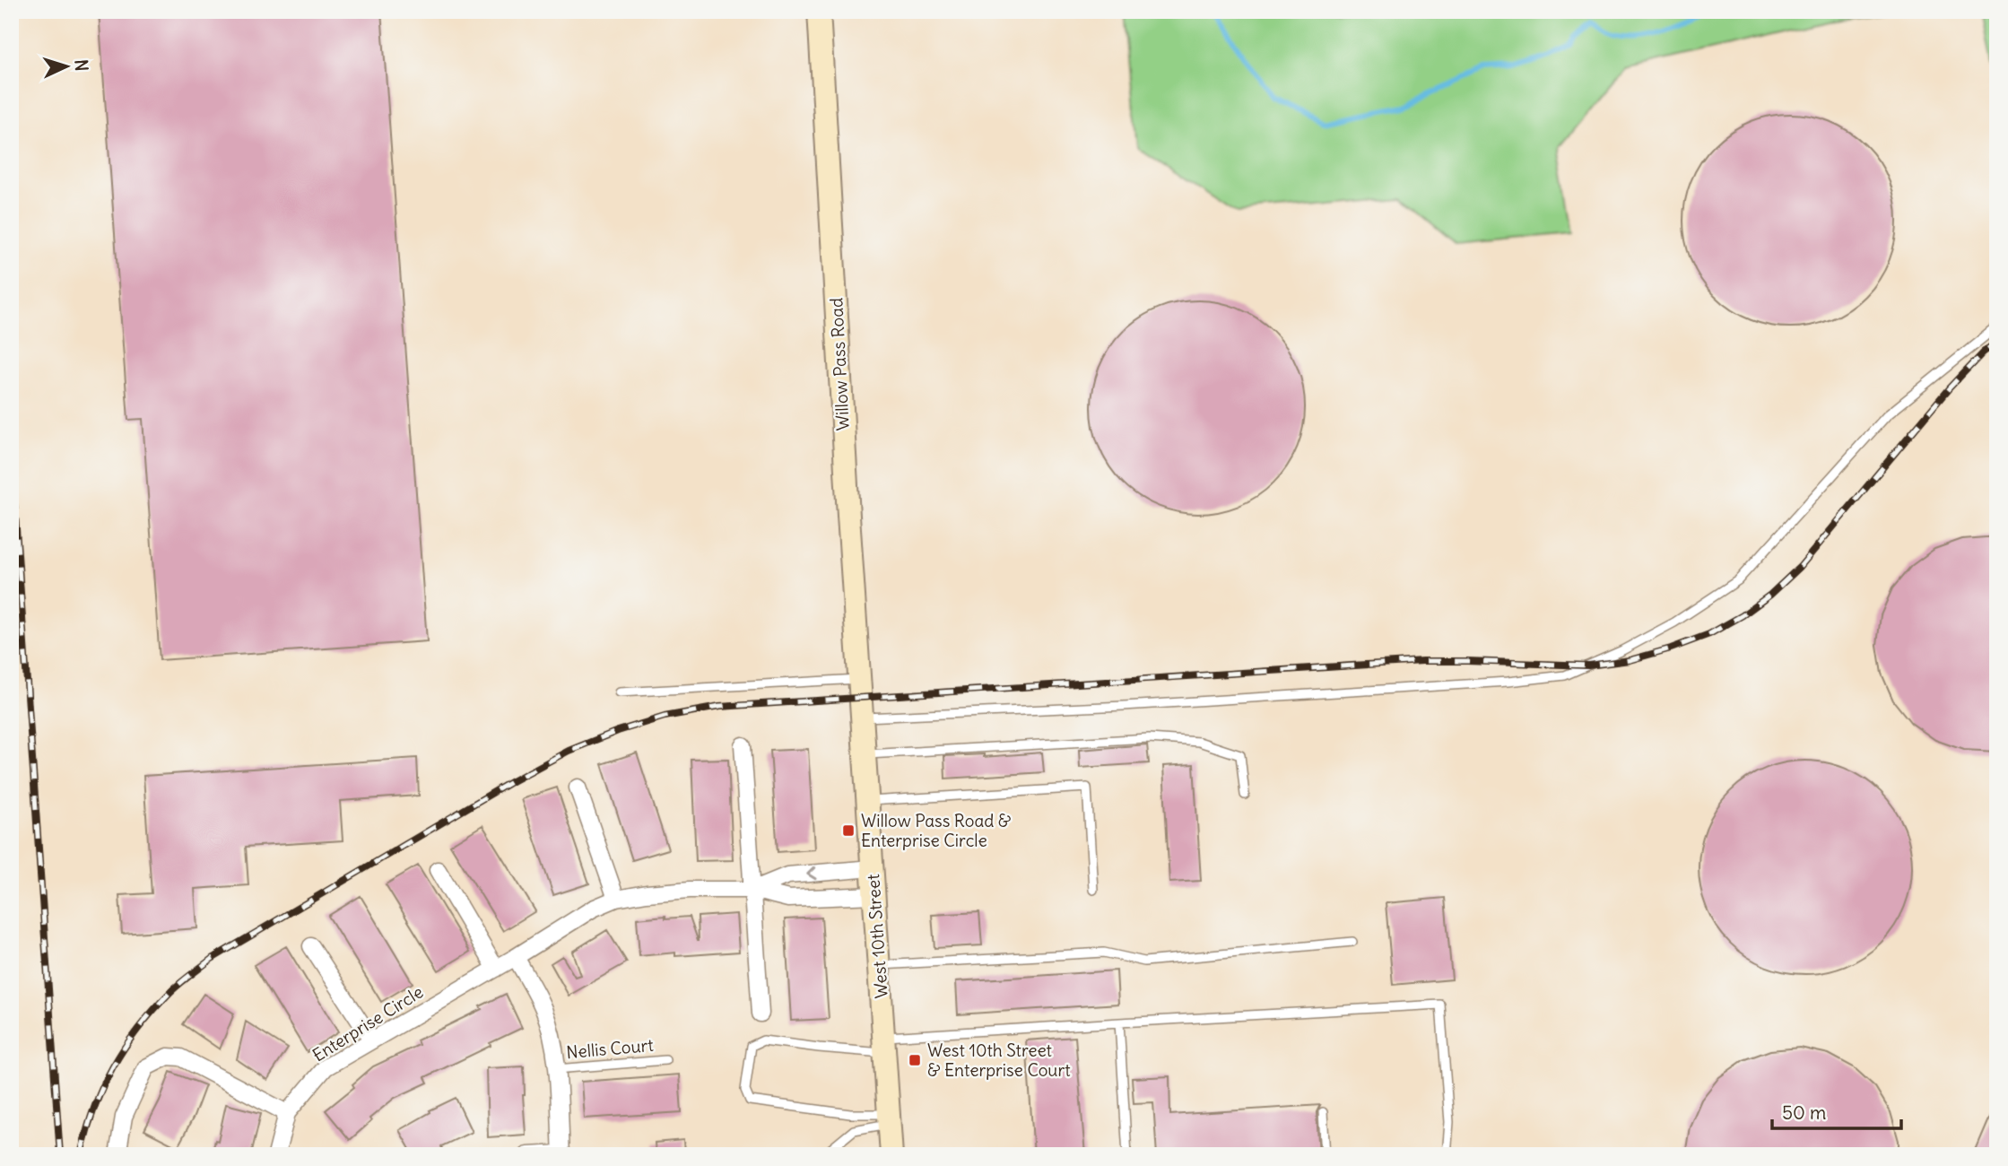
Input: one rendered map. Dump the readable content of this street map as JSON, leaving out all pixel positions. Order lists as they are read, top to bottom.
{
  "streets": {
    "main road": ["Willow Pass Road", "West 10th Street"],
    "street": ["Enterprise Circle"],
    "lane": ["Nellis Court"]
  },
  "crossings": [
    ["Willow Pass Road", "West 10th Street"],
    ["West 10th Street", "Enterprise Circle"]
  ],
  "places": {
    "transit": ["Willow Pass Road & Enterprise Circle", "West 10th Street & Enterprise Court"]
  },
  "scale_bar": "50 m",
  "north": "right"
}
